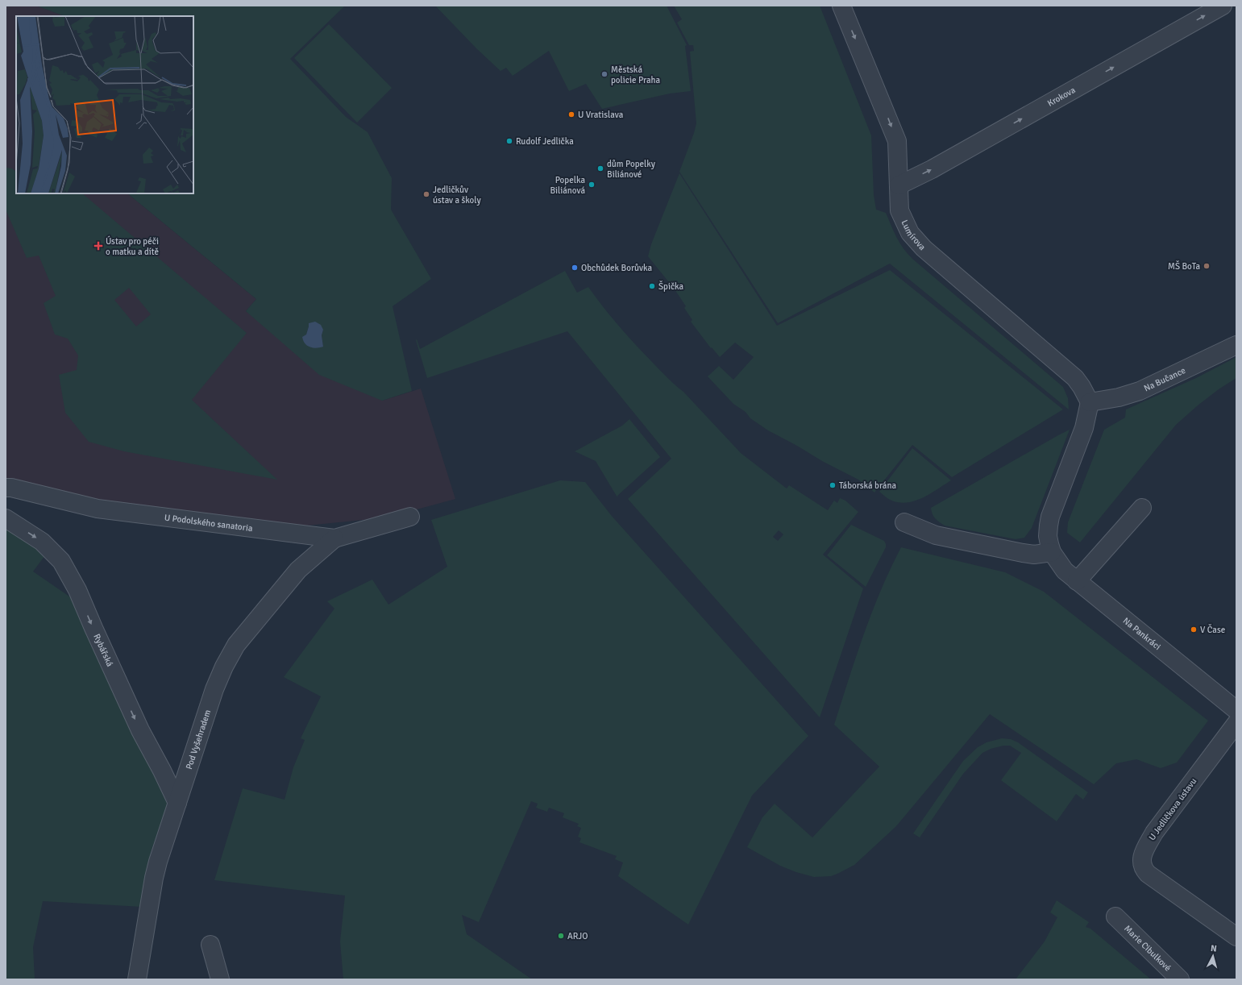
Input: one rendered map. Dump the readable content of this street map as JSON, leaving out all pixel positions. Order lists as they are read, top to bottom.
{
  "streets": {
    "street": [
      "Krokova",
      "Lumírova",
      "Na Bučance",
      "U Podolského sanatoria",
      "Na Pankráci",
      "Rybářská",
      "Pod Vyšehradem",
      "U Jedličkova ústavu",
      "Marie Cibulkové"
    ]
  },
  "crossings": [
    ["Krokova", "Lumírova"],
    ["Lumírova", "Na Bučance"],
    ["Lumírova", "Na Pankráci"],
    ["Na Bučance", "Na Pankráci"],
    ["U Podolského sanatoria", "Pod Vyšehradem"],
    ["Rybářská", "Pod Vyšehradem"]
  ],
  "one_way": ["Krokova", "Lumírova", "Rybářská"],
  "places": {
    "other": [
      "Městská policie Praha",
      "U Vratislava",
      "Rudolf Jedlička",
      "dům Popelky Biliánové",
      "Popelka Biliánová",
      "Jedličkův ústav a školy",
      "MŠ BoTa",
      "Obchůdek Borůvka",
      "Špička",
      "Táborská brána",
      "V Čase",
      "ARJO"
    ],
    "health": ["Ústav pro péči o matku a dítě"]
  },
  "north": "top"
}
